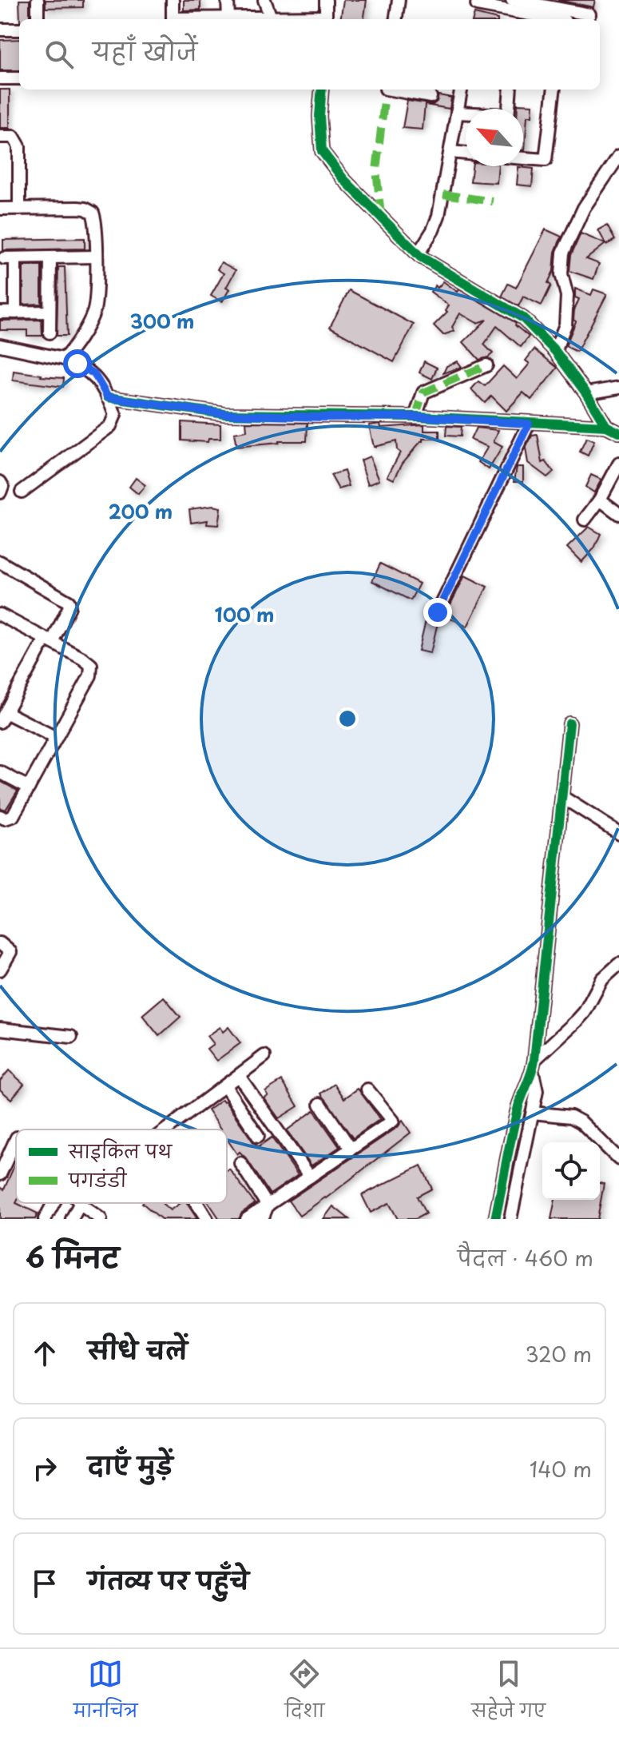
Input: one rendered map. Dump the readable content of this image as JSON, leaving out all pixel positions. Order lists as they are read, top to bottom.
{
  "legend": ["साइकिल पथ", "पगडंडी"],
  "north": "top left",
  "page": {
    "search": "यहाँ खोजें",
    "heading": ["6 मिनट", "पैदल · 460 m"],
    "list": [
      ["सीधे चलें", "320 m"],
      ["दाएँ मुड़ें", "140 m"],
      "गंतव्य पर पहुँचे"
    ],
    "nav": ["मानचित्र", "दिशा", "सहेजे गए"]
  },
  "rings": ["300 m", "200 m", "100 m"]
}
